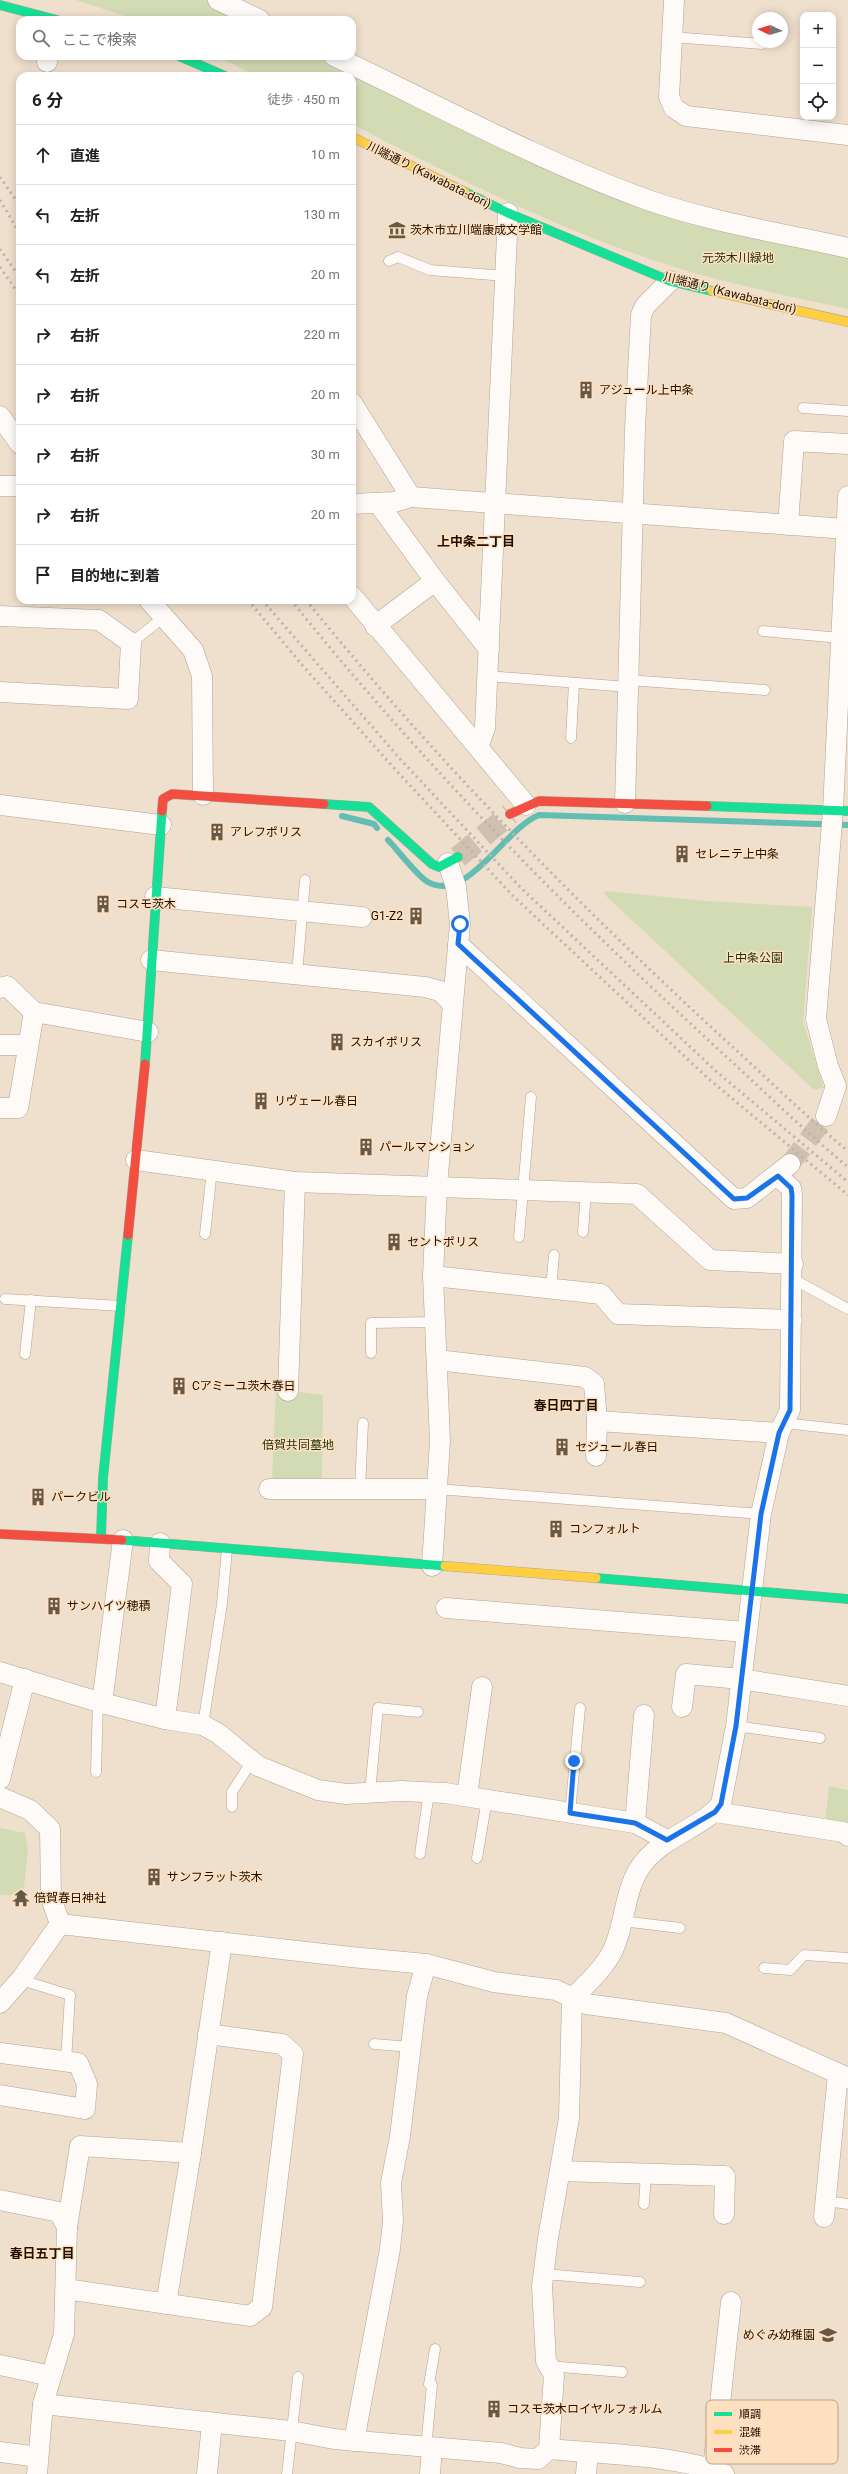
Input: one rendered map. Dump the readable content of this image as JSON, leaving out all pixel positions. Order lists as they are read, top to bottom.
{
  "streets": {
    "street": ["川端通り (Kawabata-dori)"]
  },
  "districts": ["上中条二丁目", "春日四丁目", "春日五丁目"],
  "parks": ["元茨木川緑地", "上中条公園", "倍賀共同墓地"],
  "places": {
    "museum": ["茨木市立川端康成文学館"],
    "building": [
      "アジュール上中条",
      "アレフポリス",
      "セレニテ上中条",
      "コスモ茨木",
      "G1-Z2",
      "スカイポリス",
      "リヴェール春日",
      "パールマンション",
      "セントポリス",
      "Cアミーユ茨木春日",
      "セジュール春日",
      "パークビル",
      "コンフォルト",
      "サンハイツ穂積",
      "サンフラット茨木",
      "コスモ茨木ロイヤルフォルム"
    ],
    "temple": ["倍賀春日神社"],
    "school or university": ["めぐみ幼稚園"]
  },
  "legend": ["順調", "混雑", "渋滞"],
  "north": "left",
  "page": {
    "map_buttons": ["+", "−"],
    "search": "ここで検索",
    "heading": ["6 分", "徒歩 · 450 m"],
    "list": [
      ["直進", "10 m"],
      ["左折", "130 m"],
      ["左折", "20 m"],
      ["右折", "220 m"],
      ["右折", "20 m"],
      ["右折", "30 m"],
      ["右折", "20 m"],
      "目的地に到着"
    ]
  }
}
